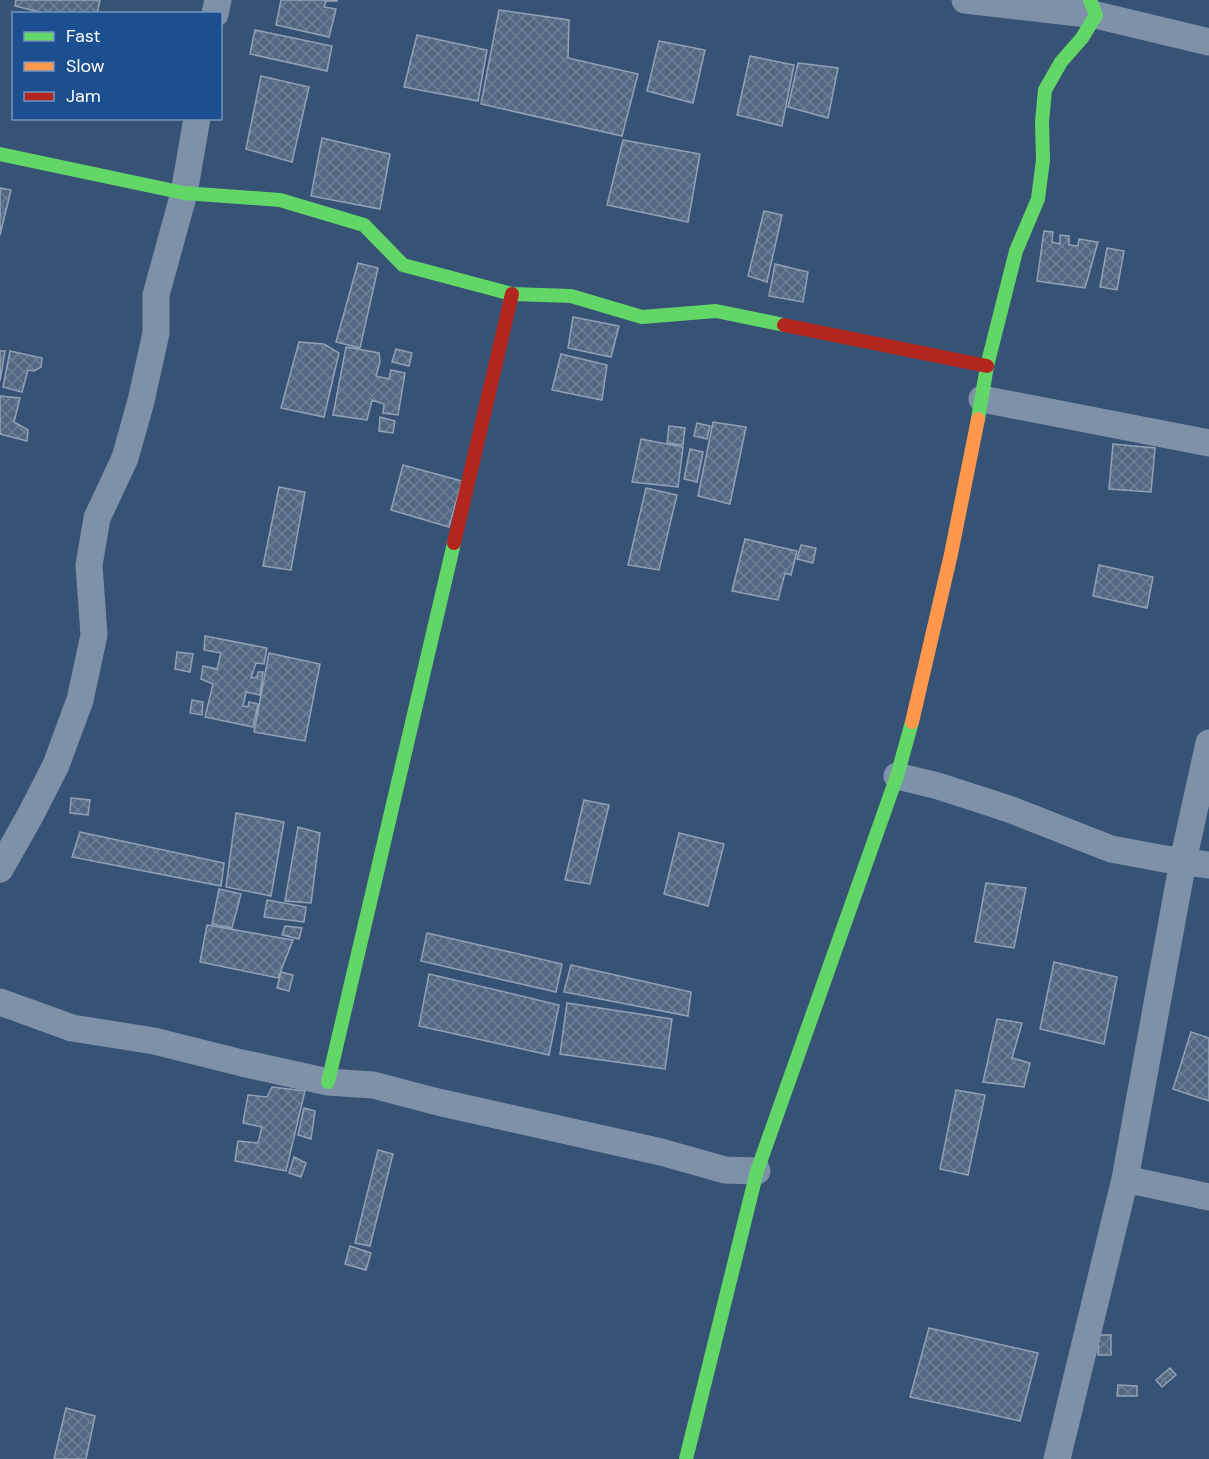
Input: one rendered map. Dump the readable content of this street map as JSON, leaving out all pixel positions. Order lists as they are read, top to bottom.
{
  "legend": ["Fast", "Slow", "Jam"]
}
